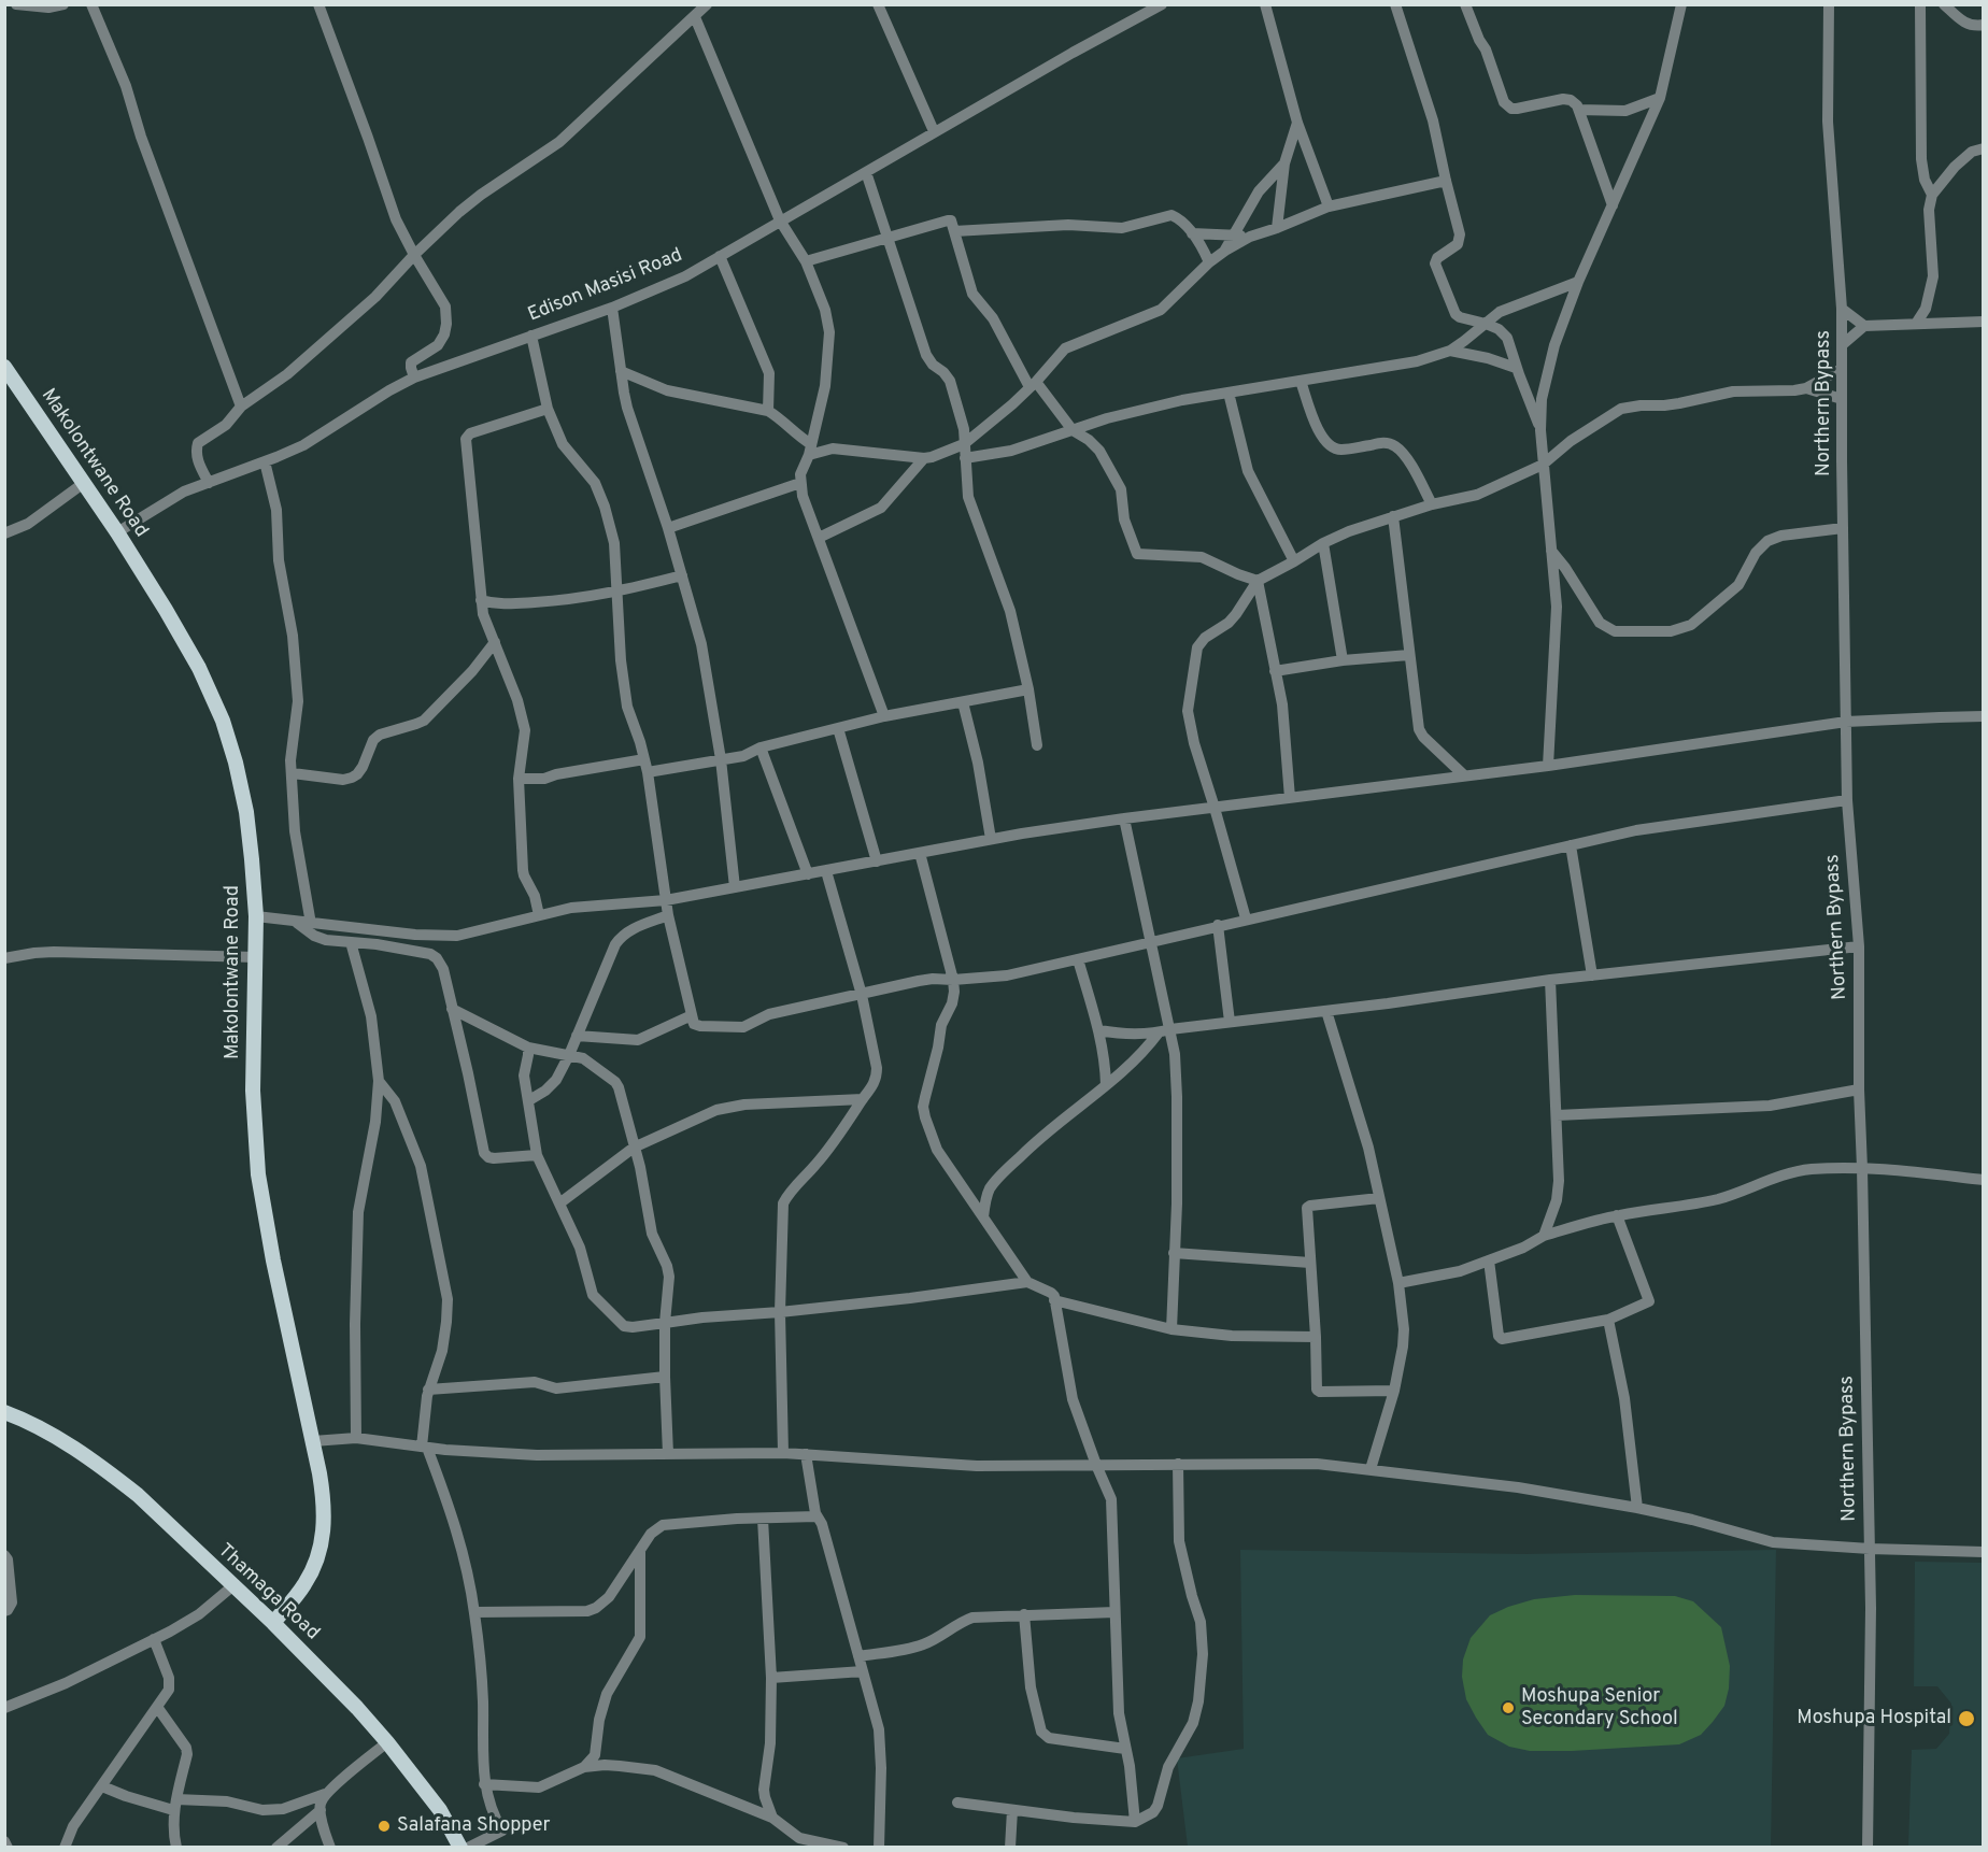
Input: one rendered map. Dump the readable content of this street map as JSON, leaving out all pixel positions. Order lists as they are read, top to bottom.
{
  "streets": {
    "main road": ["Makolontwane Road", "Thamaga Road"],
    "street": ["Edison Masisi Road", "Northern Bypass"]
  },
  "crossings": [
    ["Edison Masisi Road", "Makolontwane Road"],
    ["Makolontwane Road", "Thamaga Road"]
  ],
  "places": ["Moshupa Senior Secondary School", "Moshupa Hospital", "Salafana Shopper"]
}
